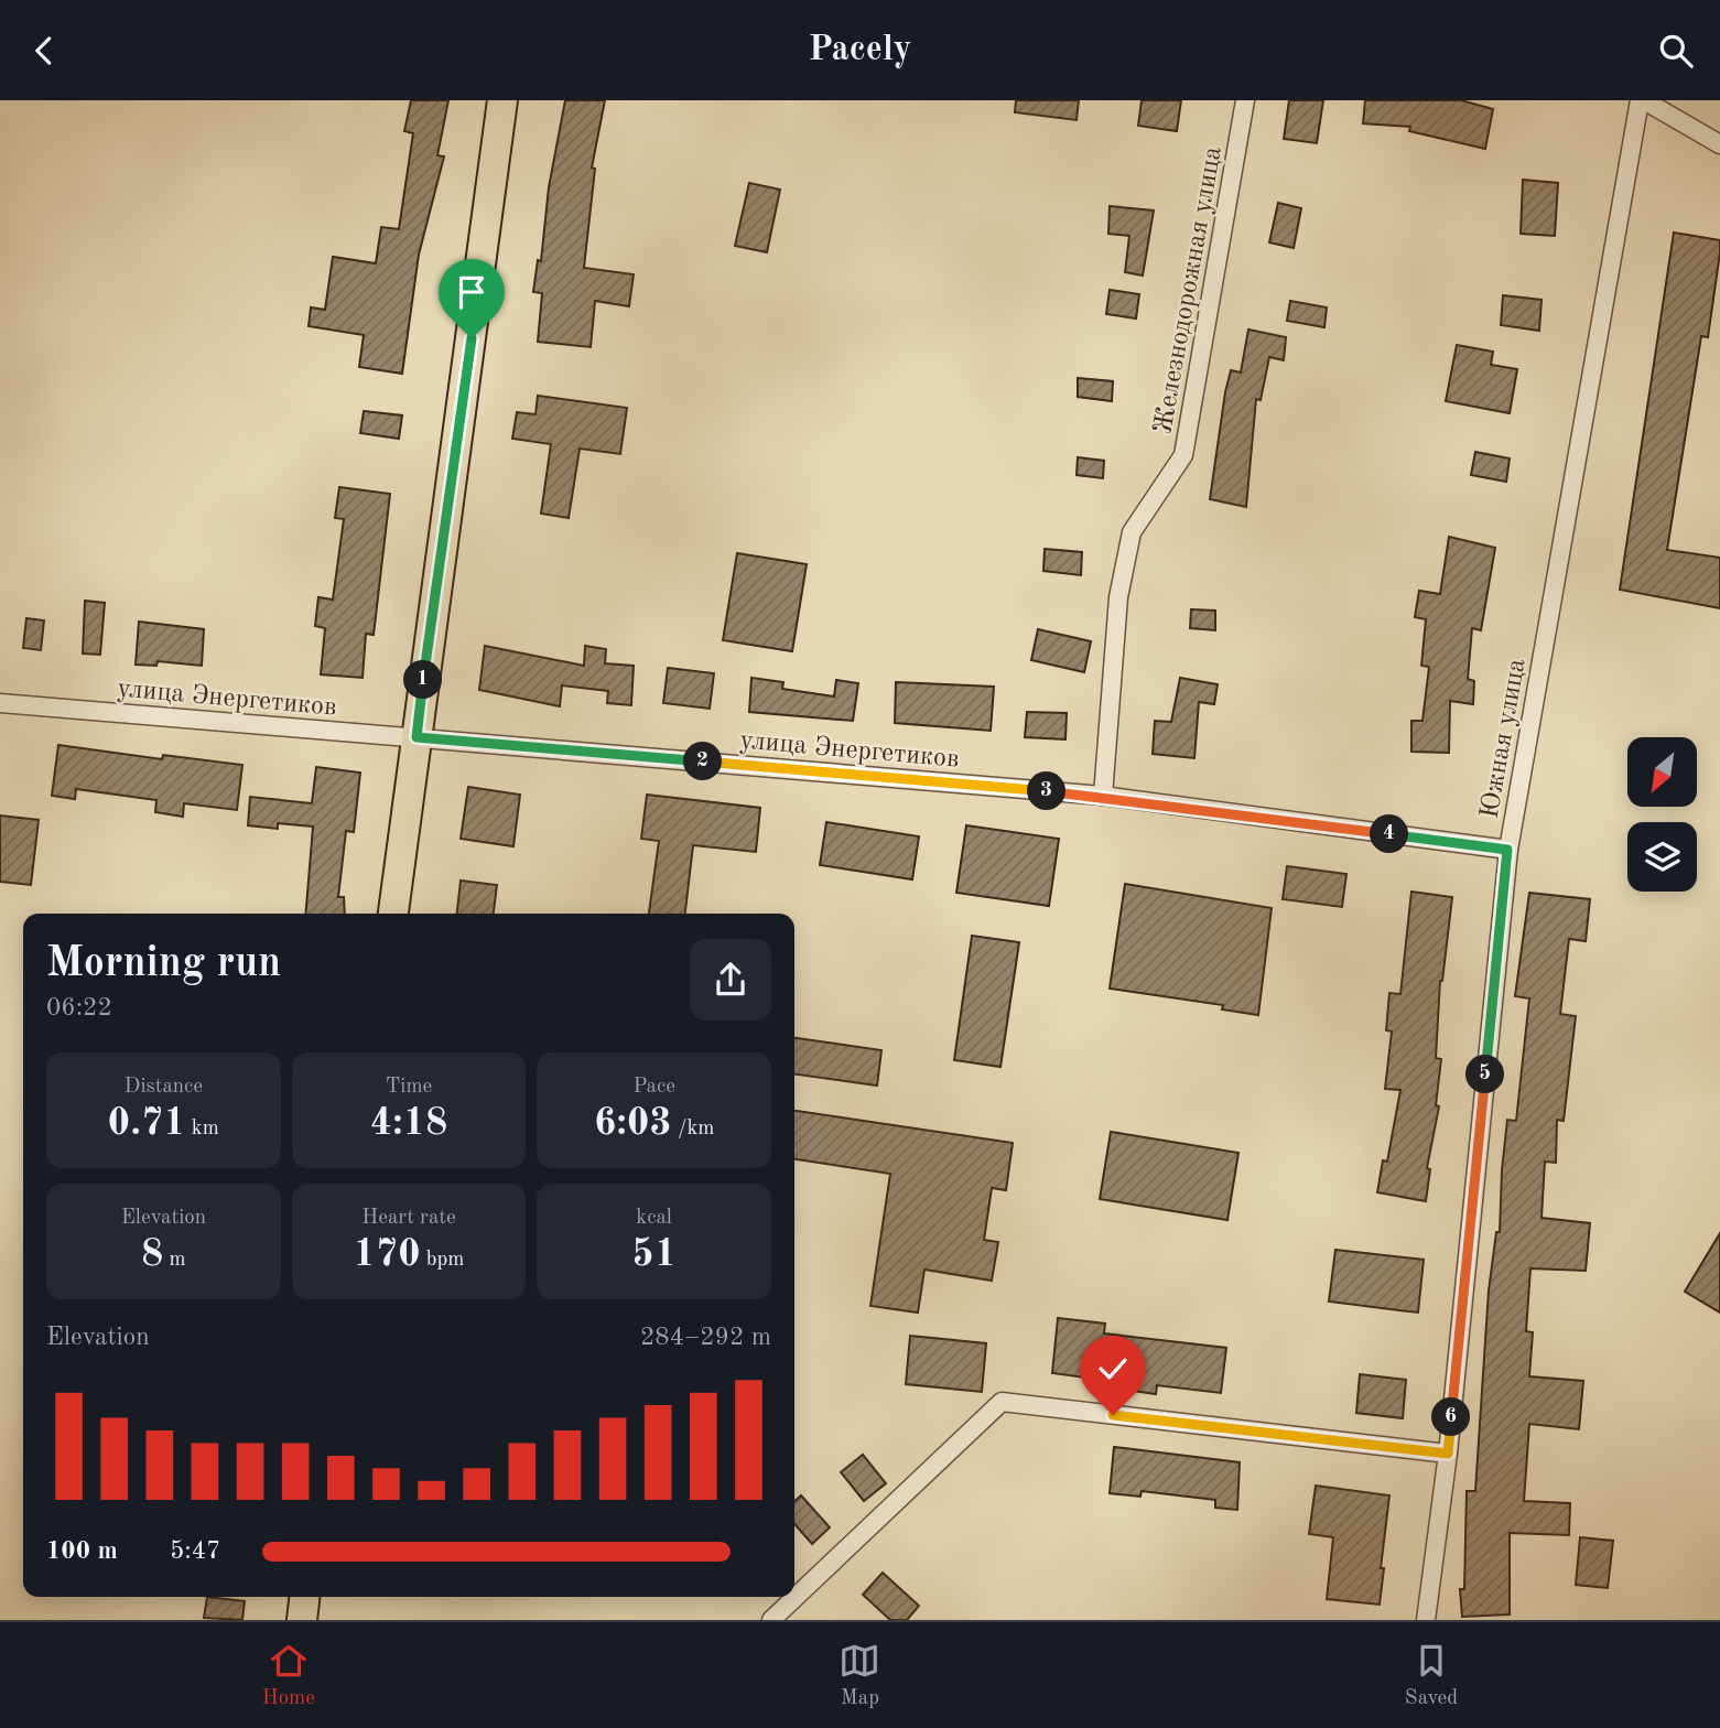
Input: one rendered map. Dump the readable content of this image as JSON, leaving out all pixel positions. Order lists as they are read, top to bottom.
{
  "streets": {
    "street": ["Железнодорожная улица", "улица Энергетиков", "Южная улица"]
  },
  "crossings": [
    ["Железнодорожная улица", "улица Энергетиков"],
    ["улица Энергетиков", "Южная улица"]
  ],
  "north": "bottom left",
  "page": {
    "header": "Pacely",
    "pins": [
      "1",
      "2",
      "3",
      "4",
      "5",
      "6"
    ],
    "heading": ["Morning run", "06:22"],
    "stats": [
      ["Distance", "0.71 km"],
      ["Time", "4:18"],
      ["Pace", "6:03 /km"],
      ["Elevation", "8 m"],
      ["Heart rate", "170 bpm"],
      ["kcal", "51"]
    ],
    "chart": ["Elevation", "284–292 m"],
    "list": [
      {
        "name": "100 m",
        "note": "5:47"
      }
    ],
    "tabs": ["Home", "Map", "Saved"]
  }
}
